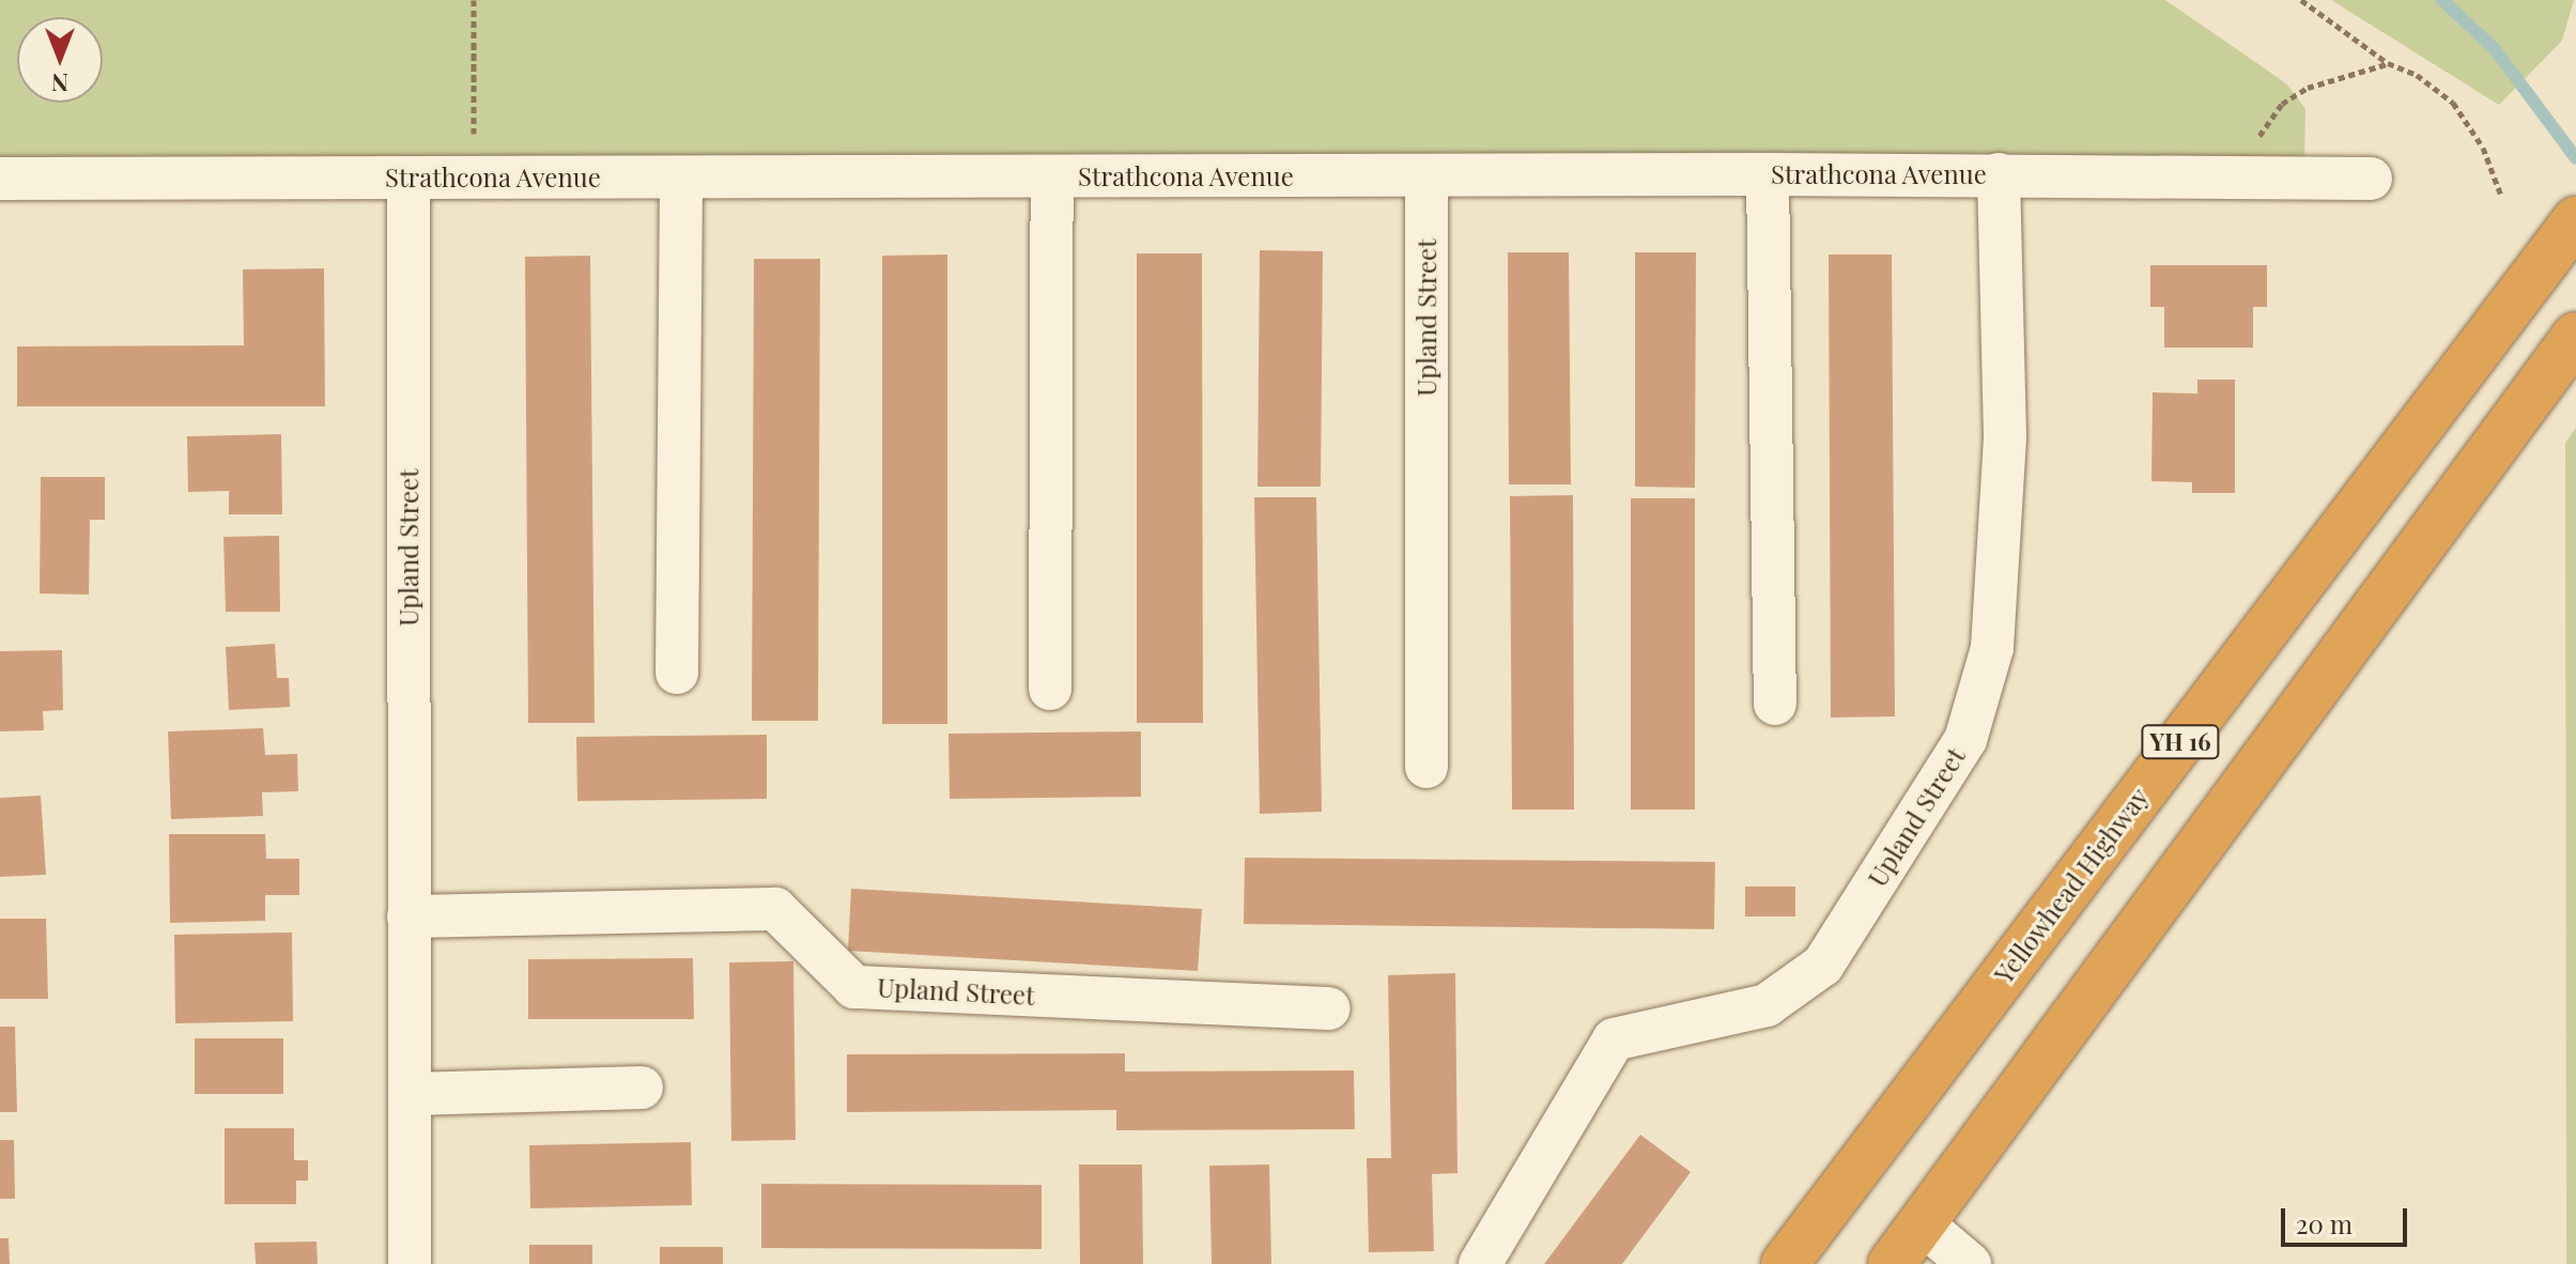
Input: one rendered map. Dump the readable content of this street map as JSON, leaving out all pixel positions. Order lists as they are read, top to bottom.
{
  "streets": {
    "highway": ["YH 16", "Yellowhead Highway"],
    "street": ["Strathcona Avenue", "Upland Street"]
  },
  "crossings": [
    ["Strathcona Avenue", "Upland Street"]
  ],
  "scale_bar": "20 m",
  "north": "bottom"
}
